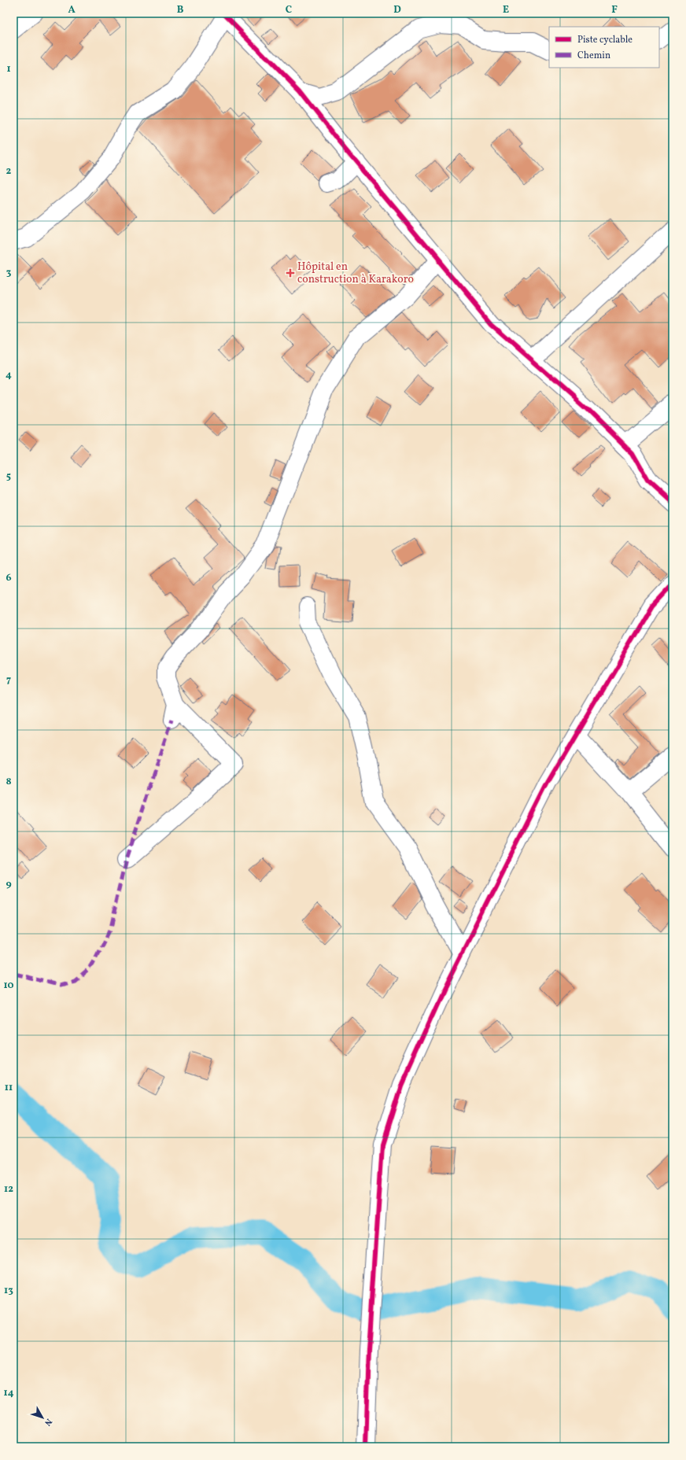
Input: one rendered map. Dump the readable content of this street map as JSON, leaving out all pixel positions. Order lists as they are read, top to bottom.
{
  "places": {
    "health": ["Hôpital en construction à Karakoro"]
  },
  "legend": ["Piste cyclable", "Chemin"],
  "north": "bottom right",
  "grid": {
    "columns": [
      "A",
      "B",
      "C",
      "D",
      "E",
      "F"
    ],
    "rows": [
      "1",
      "2",
      "3",
      "4",
      "5",
      "6",
      "7",
      "8",
      "9",
      "10",
      "11",
      "12",
      "13",
      "14"
    ]
  }
}
